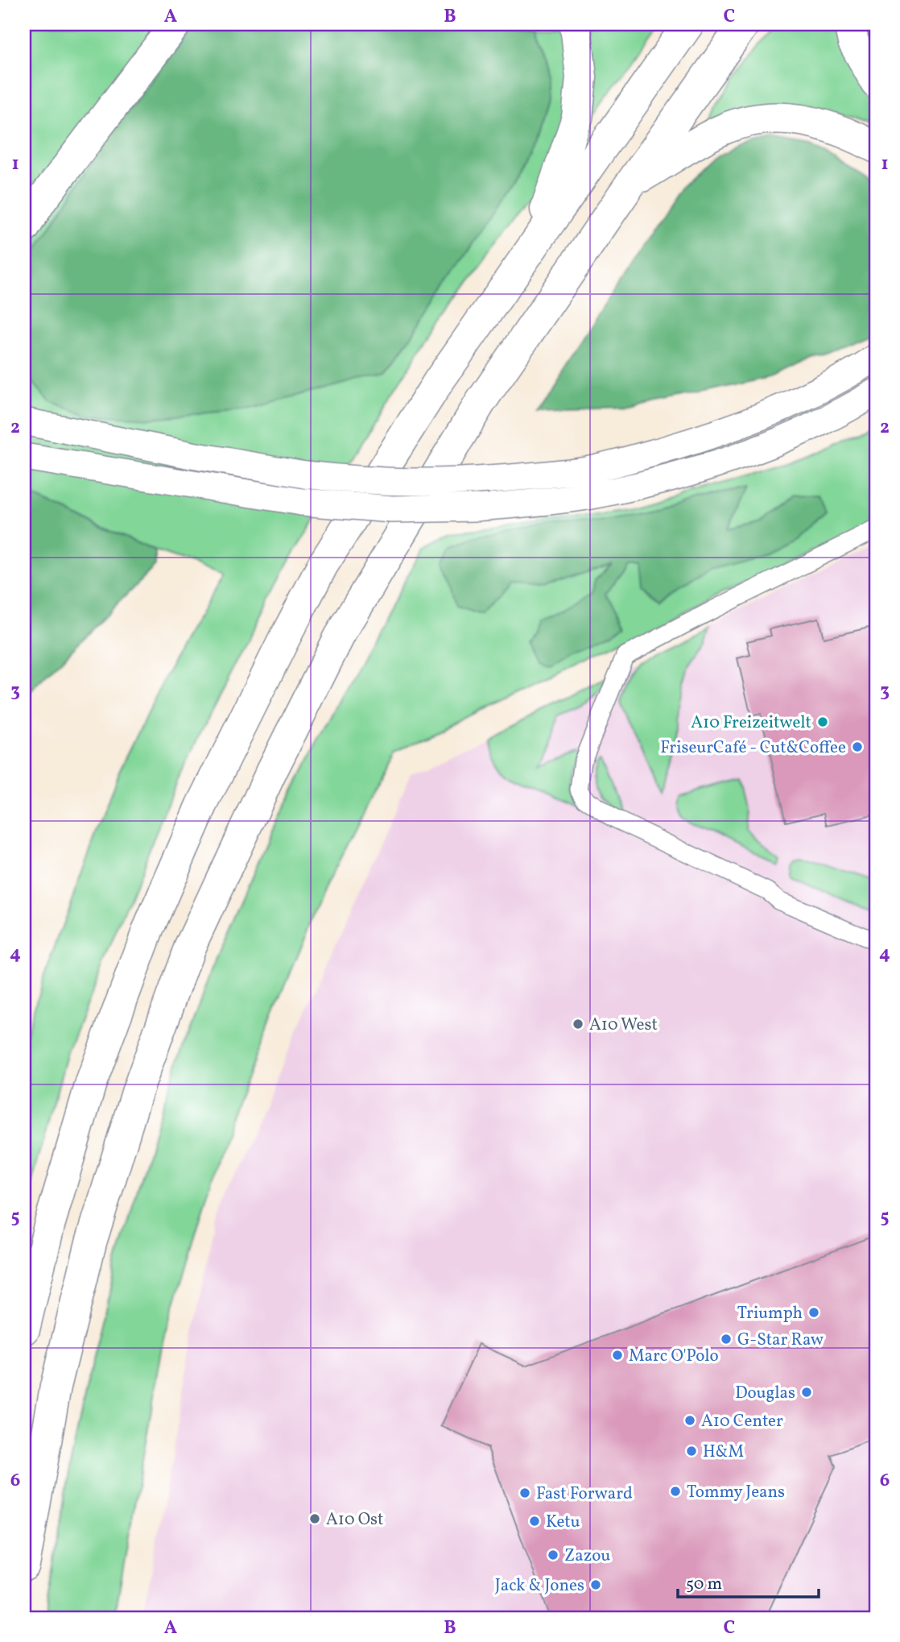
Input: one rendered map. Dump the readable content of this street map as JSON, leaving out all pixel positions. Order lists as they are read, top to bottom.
{
  "places": [
    "A10 Freizeitwelt",
    "FriseurCafé - Cut&Coffee",
    "A10 West",
    "Triumph",
    "G-Star Raw",
    "Marc O'Polo",
    "Douglas",
    "A10 Center",
    "H&M",
    "Tommy Jeans",
    "Fast Forward",
    "A10 Ost",
    "Ketu",
    "Zazou",
    "Jack & Jones"
  ],
  "scale_bar": "50 m",
  "grid": {
    "columns": ["A", "B", "C"],
    "rows": [
      "1",
      "2",
      "3",
      "4",
      "5",
      "6"
    ]
  }
}
